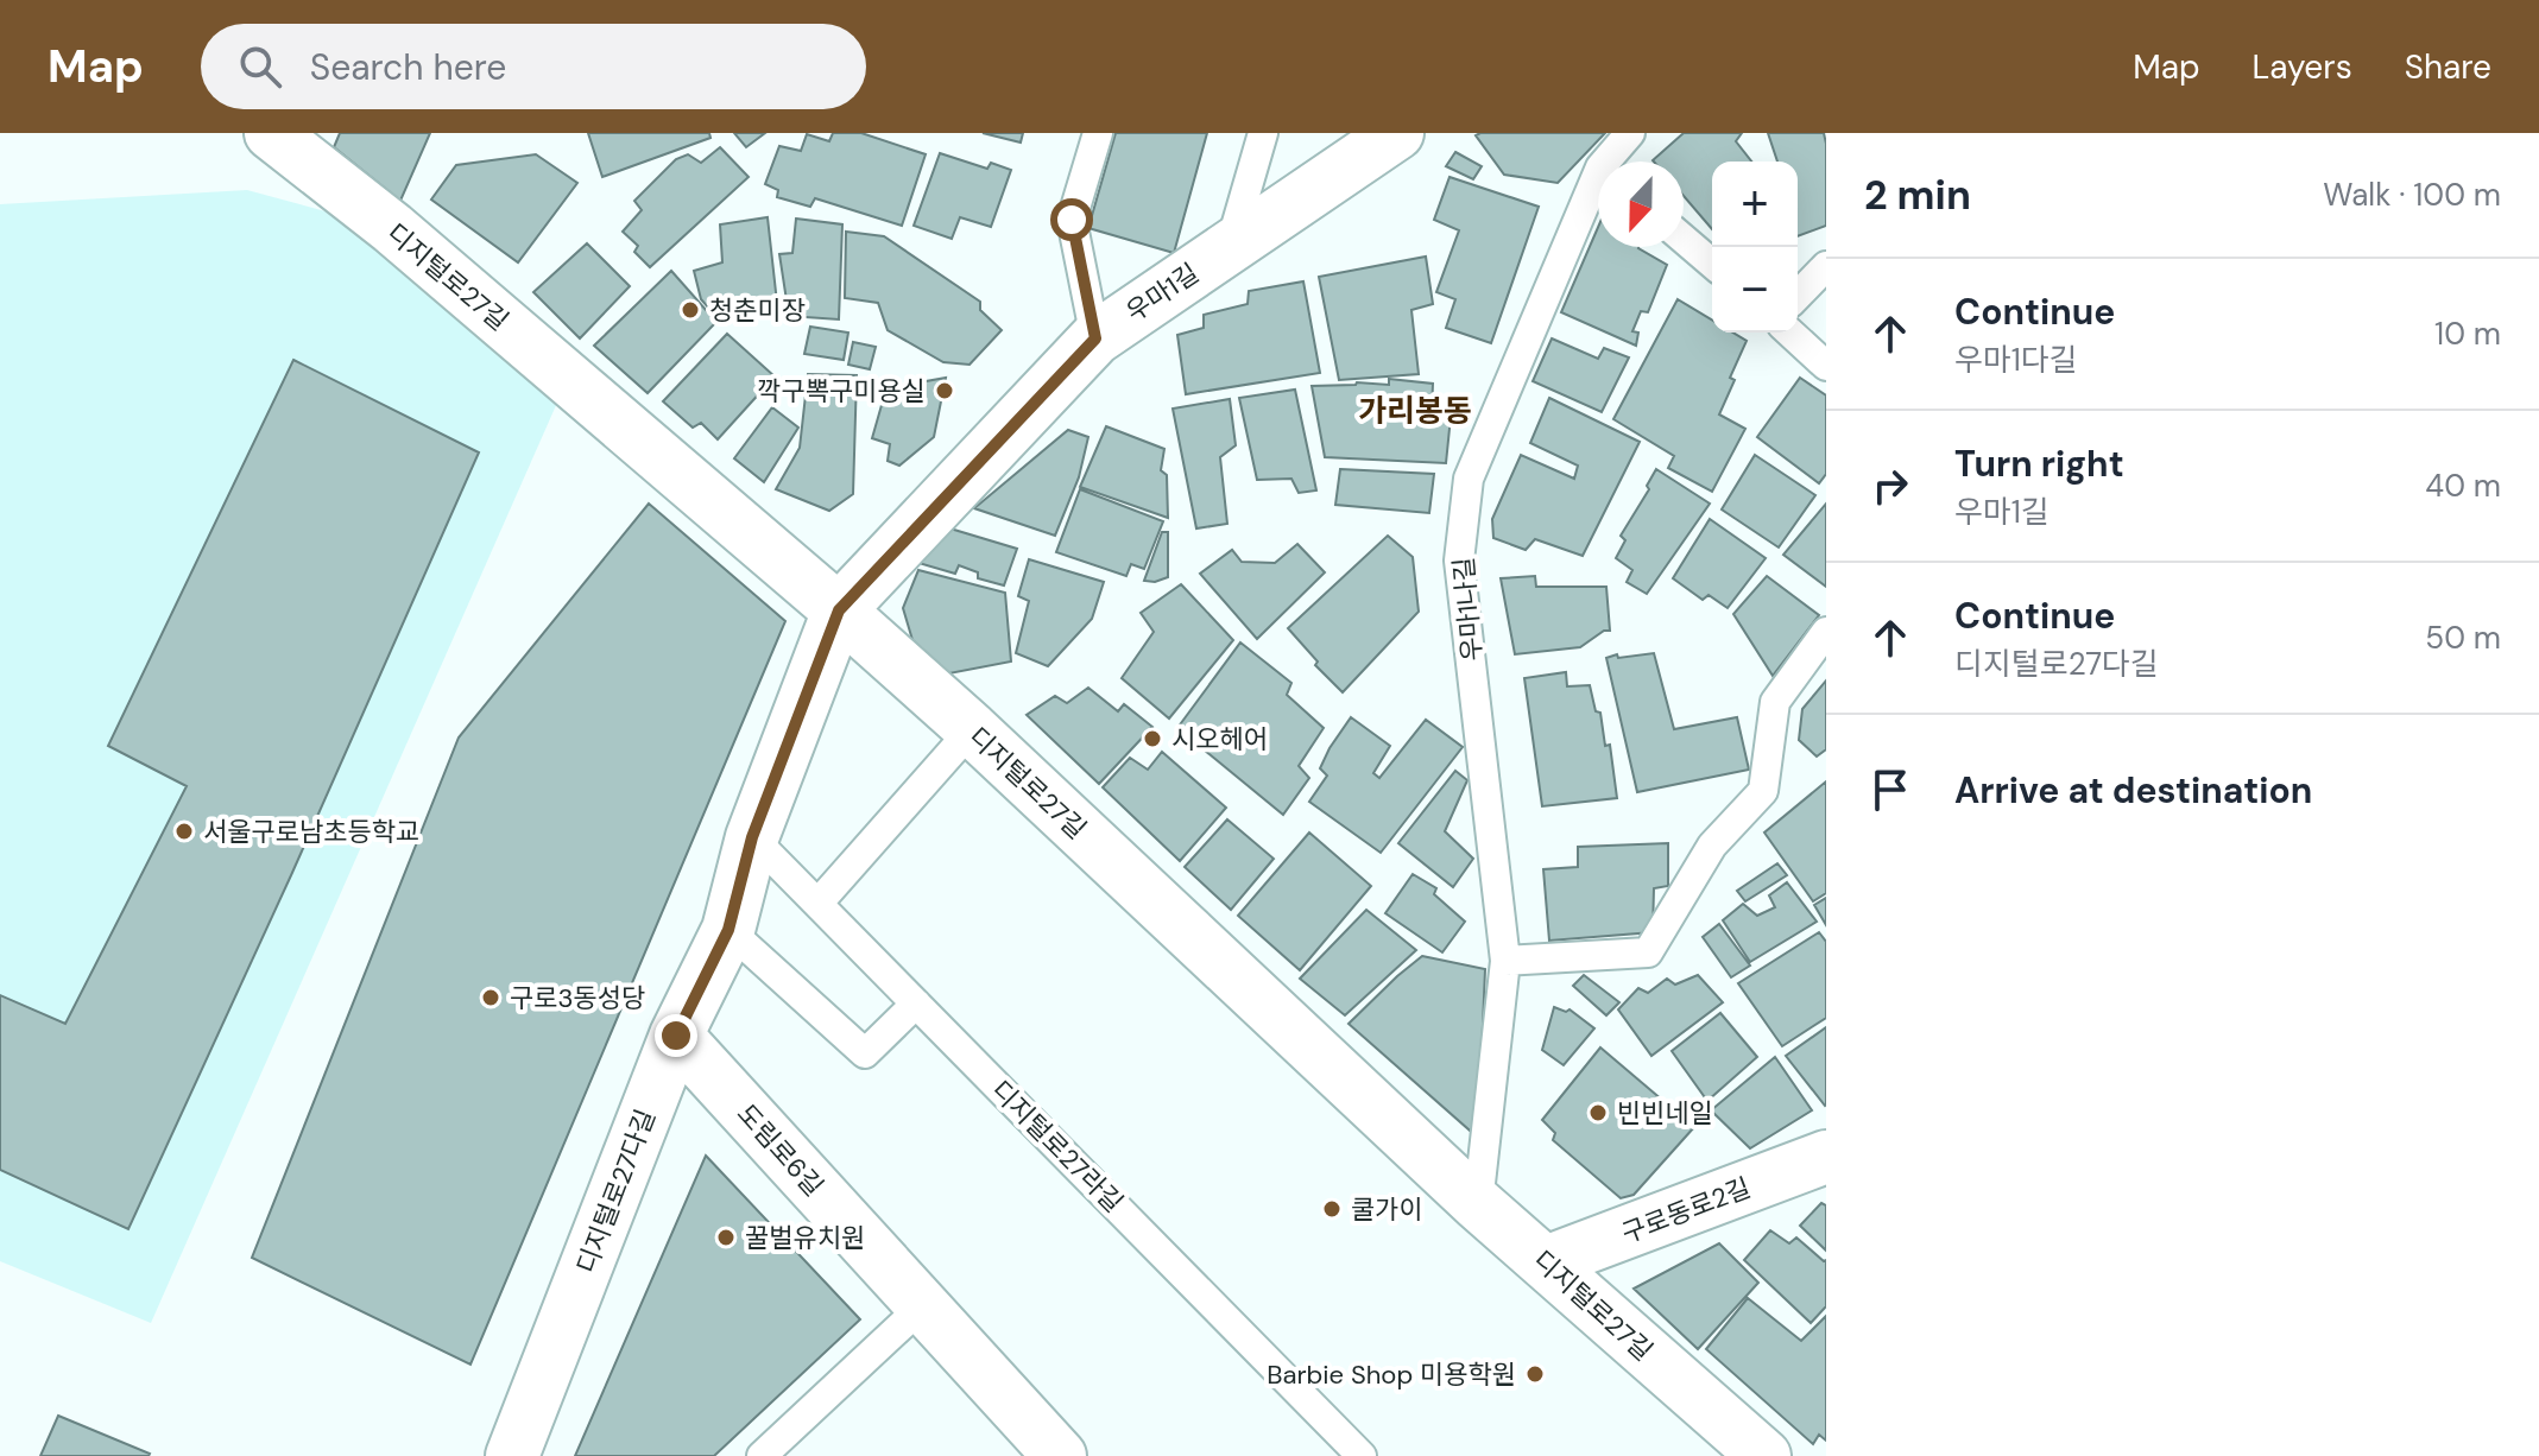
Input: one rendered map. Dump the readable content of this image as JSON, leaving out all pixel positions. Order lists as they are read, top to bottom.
{
  "streets": {
    "street": [
      "디지털로27길",
      "우마1길",
      "도림로6길",
      "디지털로27다길",
      "구로동로2길"
    ],
    "lane": ["우마1나길", "디지털로27라길"]
  },
  "crossings": [
    ["디지털로27길", "우마1길"],
    ["디지털로27길", "우마1나길"],
    ["디지털로27길", "디지털로27다길"],
    ["디지털로27길", "구로동로2길"],
    ["우마1길", "디지털로27다길"],
    ["디지털로27라길", "디지털로27다길"],
    ["도림로6길", "디지털로27다길"]
  ],
  "districts": ["가리봉동"],
  "places": [
    "청춘미장",
    "깍구뽁구미용실",
    "시오헤어",
    "서울구로남초등학교",
    "구로3동성당",
    "빈빈네일",
    "쿨가이",
    "꿀벌유치원",
    "Barbie Shop 미용학원"
  ],
  "north": "bottom",
  "page": {
    "header": "Map",
    "search": "Search here",
    "nav": ["Map", "Layers", "Share"],
    "heading": ["2 min", "Walk · 100 m"],
    "map_buttons": ["+", "−"],
    "list": [
      ["Continue", "우마1다길", "10 m"],
      ["Turn right", "우마1길", "40 m"],
      ["Continue", "디지털로27다길", "50 m"],
      "Arrive at destination"
    ]
  }
}
